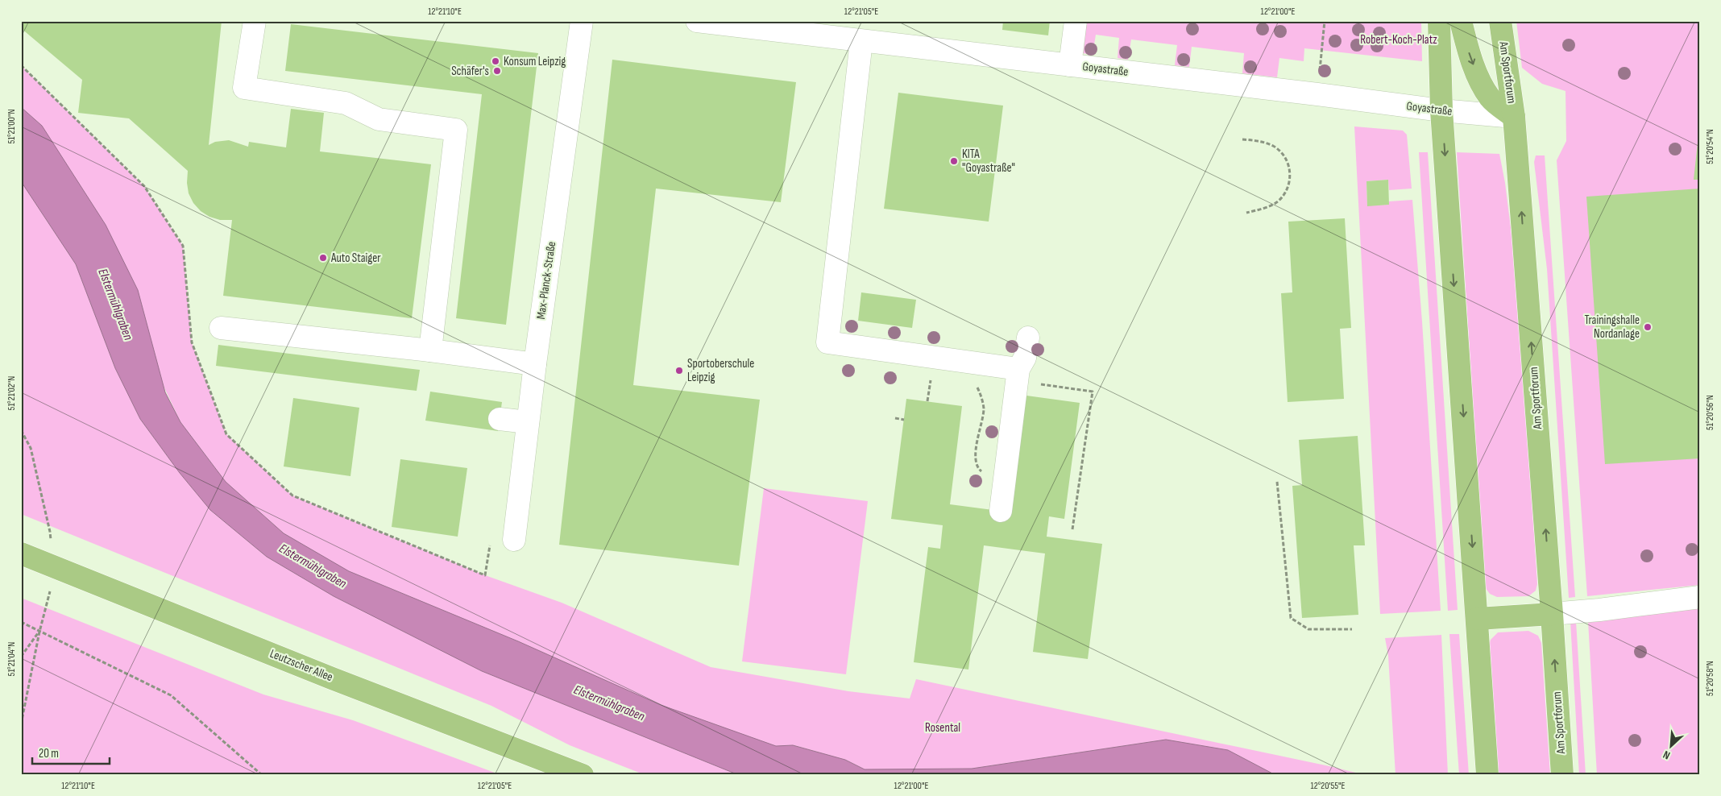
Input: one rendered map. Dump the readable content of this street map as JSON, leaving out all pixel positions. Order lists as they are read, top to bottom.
{
  "streets": {
    "main road": ["Am Sportforum", "Leutzscher Allee"],
    "street": ["Goyastraße", "Max-Planck-Straße"]
  },
  "crossings": [
    ["Goyastraße", "Am Sportforum"]
  ],
  "water": ["Elstermühlgraben"],
  "parks": ["Robert-Koch-Platz", "Rosental"],
  "places": [
    "Konsum Leipzig",
    "Schäfer's",
    "KITA \"Goyastraße\"",
    "Auto Staiger",
    "Trainingshalle Nordanlage",
    "Sportoberschule Leipzig"
  ],
  "scale_bar": "20 m",
  "north": "bottom left",
  "coordinates": [
    "12°21'10\"E",
    "12°21'05\"E",
    "12°21'00\"E",
    "51°21'00\"N",
    "51°20'54\"N",
    "51°21'02\"N",
    "51°20'56\"N",
    "51°21'04\"N",
    "51°20'58\"N",
    "12°20'55\"E"
  ]
}
